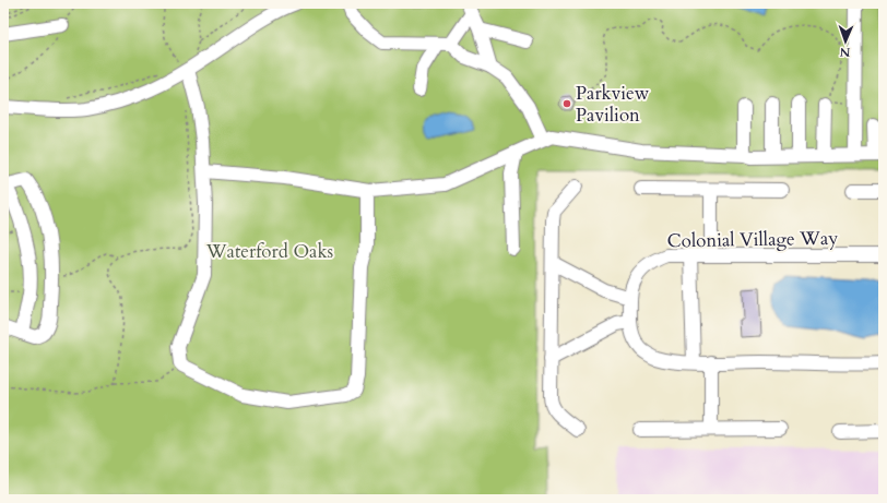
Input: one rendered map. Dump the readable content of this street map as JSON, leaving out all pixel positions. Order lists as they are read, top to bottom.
{
  "streets": {
    "street": ["Colonial Village Way"]
  },
  "parks": ["Waterford Oaks"],
  "places": ["Parkview Pavilion"],
  "north": "bottom"
}
